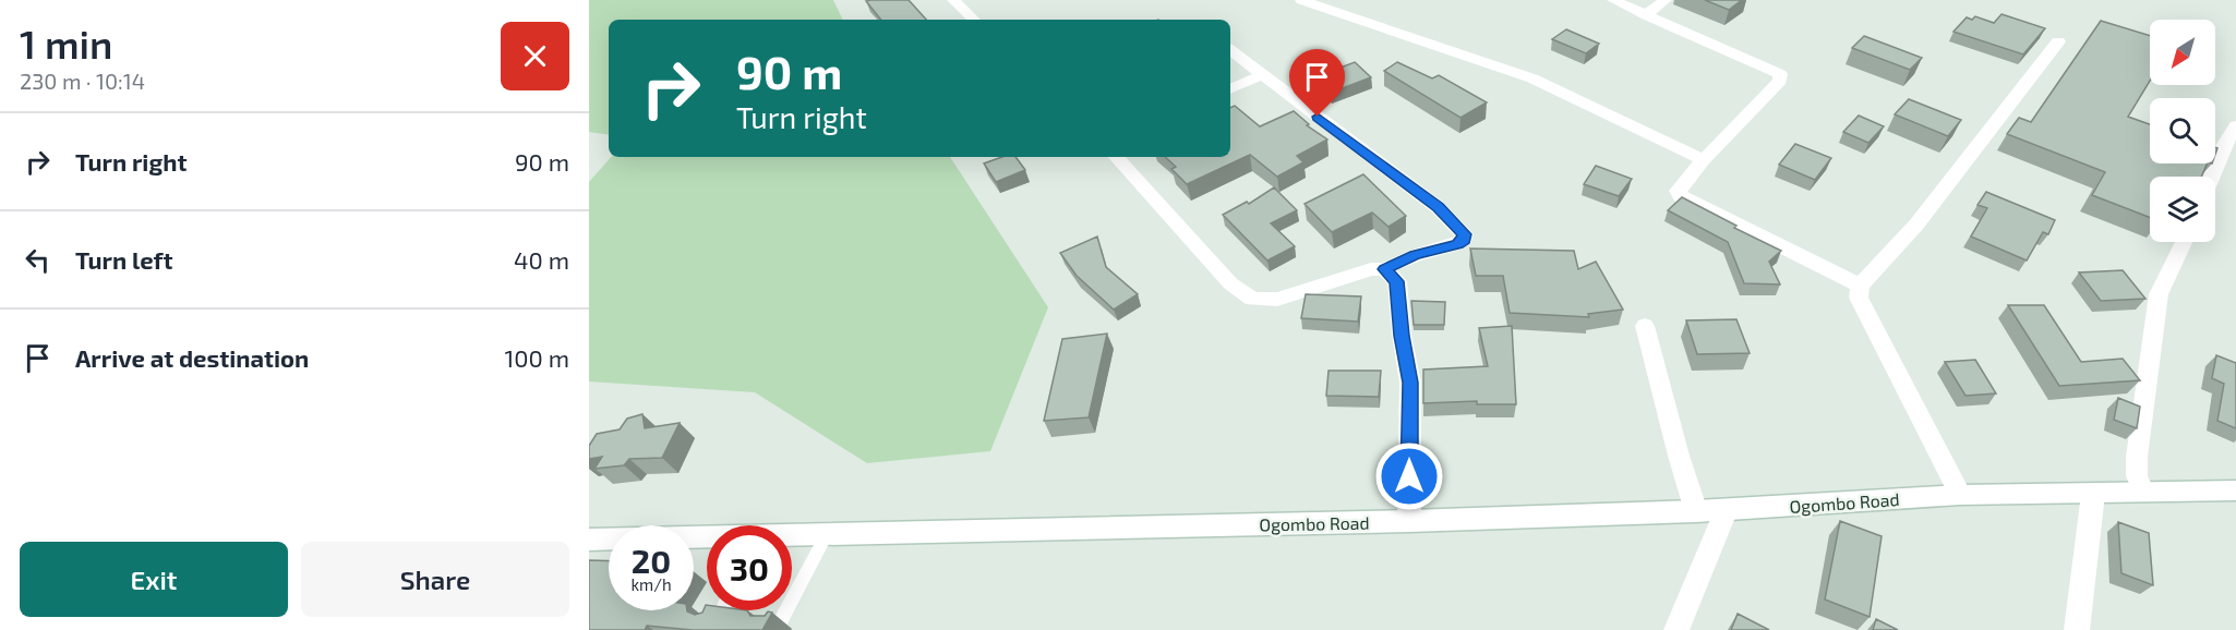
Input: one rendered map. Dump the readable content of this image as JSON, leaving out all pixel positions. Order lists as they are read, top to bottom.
{
  "streets": {
    "street": ["Ogombo Road"]
  },
  "north": "bottom left",
  "page": {
    "heading": ["1 min", "230 m · 10:14"],
    "turn": ["90 m", "Turn right"],
    "list": [
      {
        "name": "Turn right",
        "value": "90 m"
      },
      {
        "name": "Turn left",
        "value": "40 m"
      },
      {
        "name": "Arrive at destination",
        "value": "100 m"
      }
    ],
    "speed": "20 km/h",
    "limit": "30",
    "buttons": ["Exit", "Share"]
  }
}
